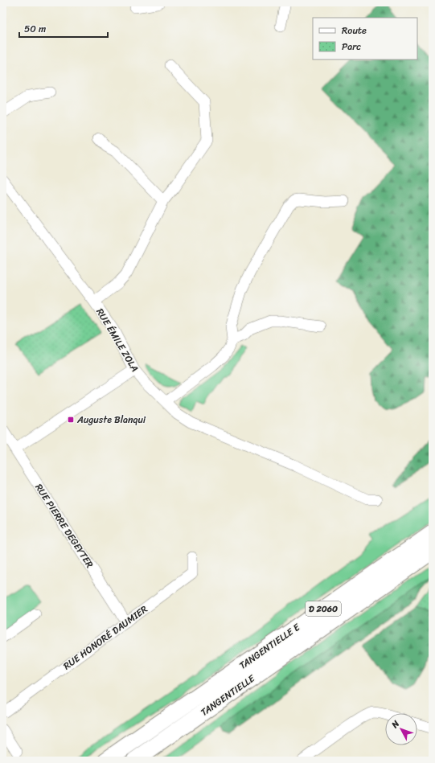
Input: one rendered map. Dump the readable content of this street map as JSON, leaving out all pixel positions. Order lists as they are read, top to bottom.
{
  "streets": {
    "main road": ["D 2060", "TANGENTIELLE E", "TANGENTIELLE"],
    "street": ["RUE ÉMILE ZOLA", "RUE PIERRE DEGEYTER", "RUE HONORÉ DAUMIER"]
  },
  "crossings": [
    ["RUE PIERRE DEGEYTER", "RUE HONORÉ DAUMIER"]
  ],
  "places": {
    "transit": ["Auguste Blanqui"]
  },
  "legend": ["Route", "Parc"],
  "scale_bar": "50 m",
  "north": "top left"
}
